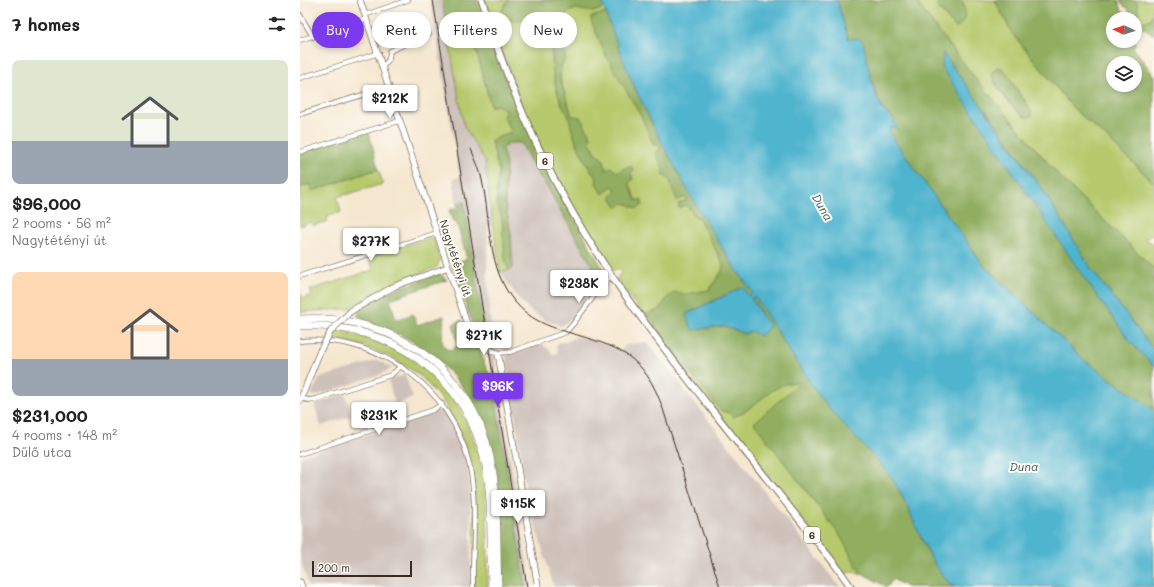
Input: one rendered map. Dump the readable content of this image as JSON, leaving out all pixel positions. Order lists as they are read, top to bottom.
{
  "streets": {
    "main road": ["6", "Nagytétényi út"]
  },
  "water": ["Duna"],
  "scale_bar": "200 m",
  "north": "left",
  "page": {
    "heading": "7 homes",
    "chip": [
      "Buy",
      "Rent",
      "Filters",
      "New"
    ],
    "list": [
      {
        "name": "$96,000",
        "note": "2 rooms · 56 m² · Nagytétényi út"
      },
      {
        "name": "$231,000",
        "note": "4 rooms · 148 m² · Dűlő utca"
      }
    ],
    "price": [
      "$212K",
      "$277K",
      "$238K",
      "$271K",
      "$96K",
      "$231K",
      "$115K"
    ],
    "scale": "200 m"
  }
}
